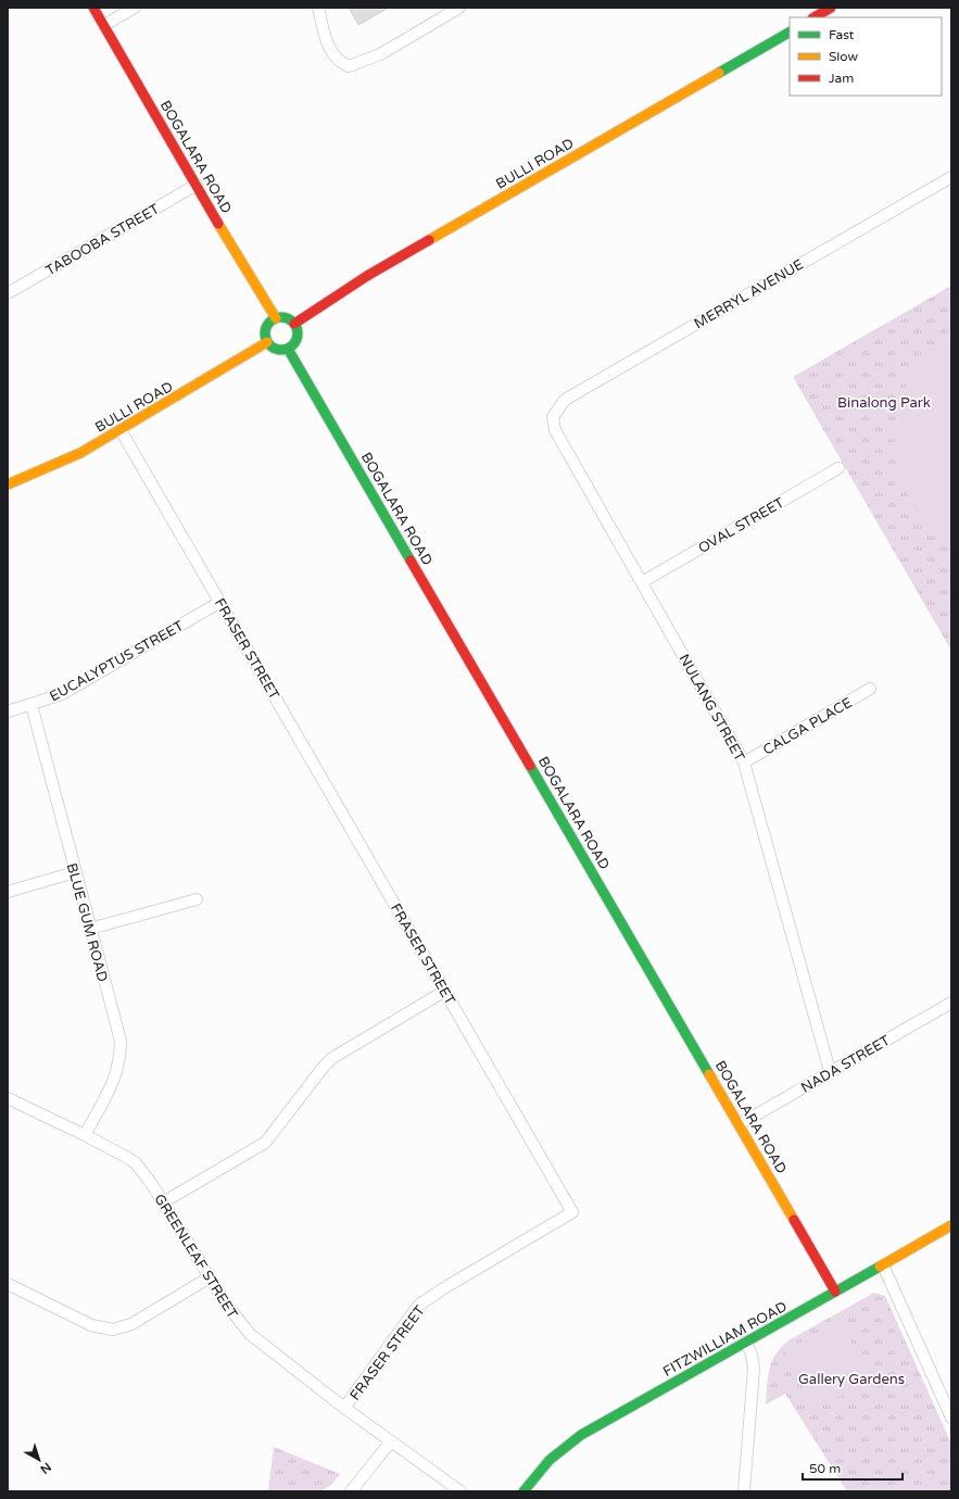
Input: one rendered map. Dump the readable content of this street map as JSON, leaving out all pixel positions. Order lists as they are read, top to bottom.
{
  "streets": {
    "street": [
      "BOGALARA ROAD",
      "BULLI ROAD",
      "TABOOBA STREET",
      "MERRYL AVENUE",
      "OVAL STREET",
      "FRASER STREET",
      "EUCALYPTUS STREET",
      "NULANG STREET",
      "CALGA PLACE",
      "BLUE GUM ROAD",
      "NADA STREET",
      "GREENLEAF STREET",
      "FITZWILLIAM ROAD"
    ]
  },
  "crossings": [
    ["BOGALARA ROAD", "BULLI ROAD"],
    ["BOGALARA ROAD", "TABOOBA STREET"],
    ["BOGALARA ROAD", "NADA STREET"],
    ["BOGALARA ROAD", "FITZWILLIAM ROAD"],
    ["BULLI ROAD", "FRASER STREET"],
    ["MERRYL AVENUE", "NULANG STREET"],
    ["OVAL STREET", "NULANG STREET"],
    ["FRASER STREET", "EUCALYPTUS STREET"],
    ["FRASER STREET", "GREENLEAF STREET"],
    ["EUCALYPTUS STREET", "BLUE GUM ROAD"],
    ["NULANG STREET", "CALGA PLACE"],
    ["NULANG STREET", "NADA STREET"],
    ["BLUE GUM ROAD", "GREENLEAF STREET"]
  ],
  "parks": ["Binalong Park", "Gallery Gardens"],
  "legend": ["Fast", "Slow", "Jam"],
  "scale_bar": "50 m",
  "north": "bottom right"
}
